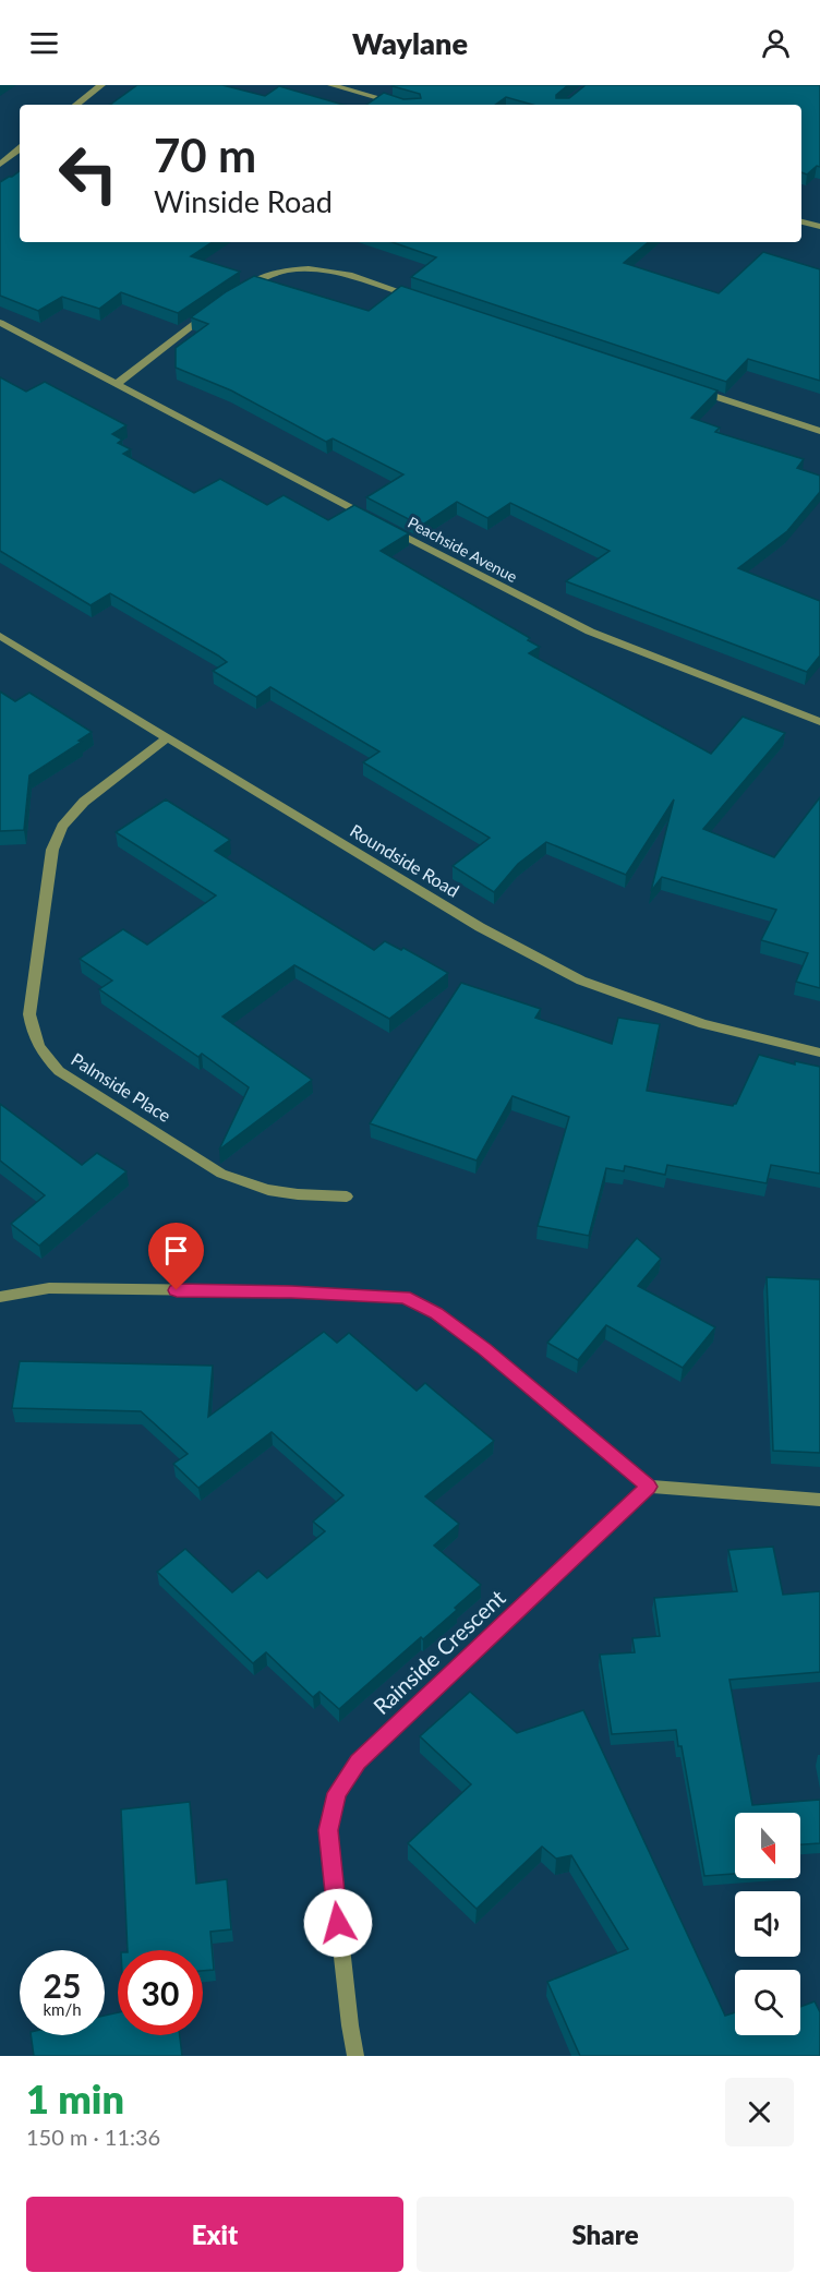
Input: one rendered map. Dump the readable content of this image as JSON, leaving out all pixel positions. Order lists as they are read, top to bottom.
{
  "streets": {
    "street": [
      "Peachside Avenue",
      "Roundside Road",
      "Palmside Place",
      "Rainside Crescent"
    ]
  },
  "crossings": [
    ["Roundside Road", "Palmside Place"]
  ],
  "north": "bottom",
  "page": {
    "header": "Waylane",
    "turn": ["70 m", "Winside Road"],
    "speed": "25 km/h",
    "limit": "30",
    "heading": ["1 min", "150 m · 11:36"],
    "buttons": ["Exit", "Share"]
  }
}
